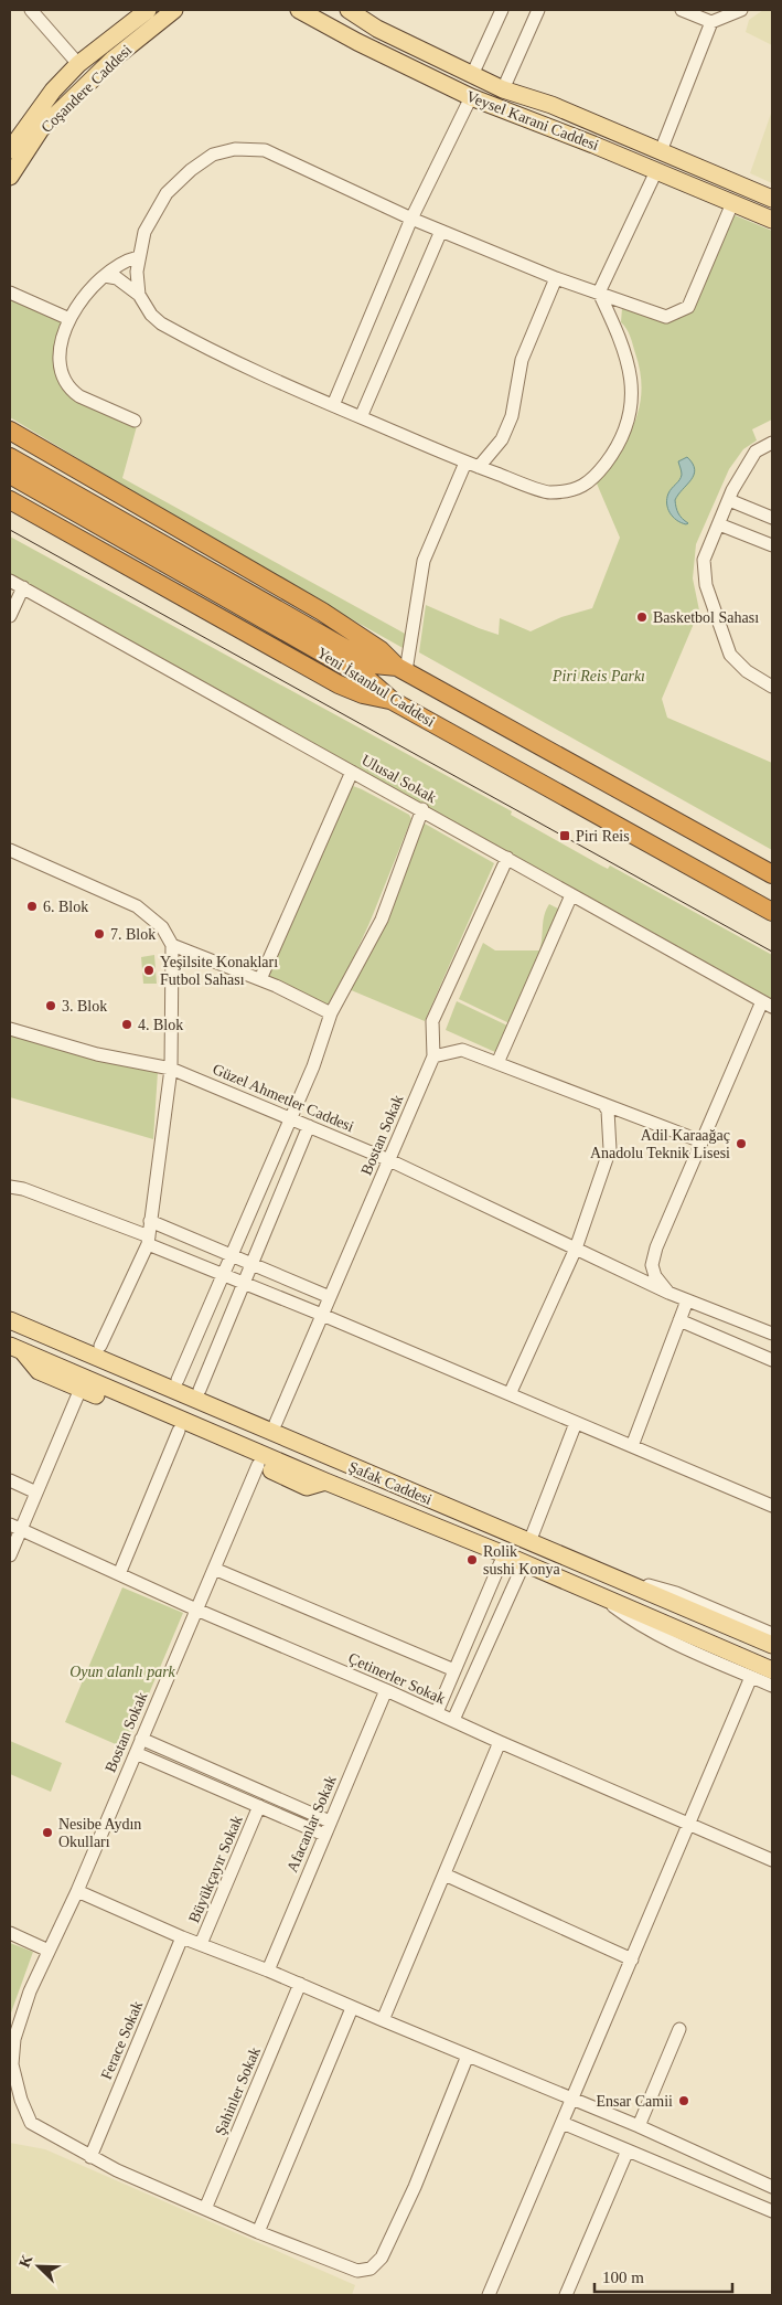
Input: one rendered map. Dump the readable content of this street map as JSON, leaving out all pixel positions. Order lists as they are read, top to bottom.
{
  "streets": {
    "highway": ["Yeni İstanbul Caddesi"],
    "main road": ["Coşandere Caddesi", "Veysel Karani Caddesi", "Şafak Caddesi"],
    "street": [
      "Ulusal Sokak",
      "Güzel Ahmetler Caddesi",
      "Bostan Sokak",
      "Çetinerler Sokak",
      "Afacanlar Sokak",
      "Büyükçayır Sokak",
      "Ferace Sokak",
      "Şahinler Sokak"
    ]
  },
  "crossings": [
    ["Ulusal Sokak", "Bostan Sokak"],
    ["Güzel Ahmetler Caddesi", "Bostan Sokak"],
    ["Bostan Sokak", "Çetinerler Sokak"],
    ["Bostan Sokak", "Ferace Sokak"],
    ["Bostan Sokak", "Şahinler Sokak"],
    ["Çetinerler Sokak", "Afacanlar Sokak"]
  ],
  "parks": ["Piri Reis Parkı", "Oyun alanlı park"],
  "places": {
    "other": [
      "Basketbol Sahası",
      "6. Blok",
      "7. Blok",
      "Yeşilsite Konakları Futbol Sahası",
      "3. Blok",
      "4. Blok",
      "Adil Karaağaç Anadolu Teknik Lisesi",
      "Rolik sushi Konya",
      "Nesibe Aydın Okulları",
      "Ensar Camii"
    ],
    "transit": ["Piri Reis"]
  },
  "scale_bar": "100 m",
  "north": "top left"
}
